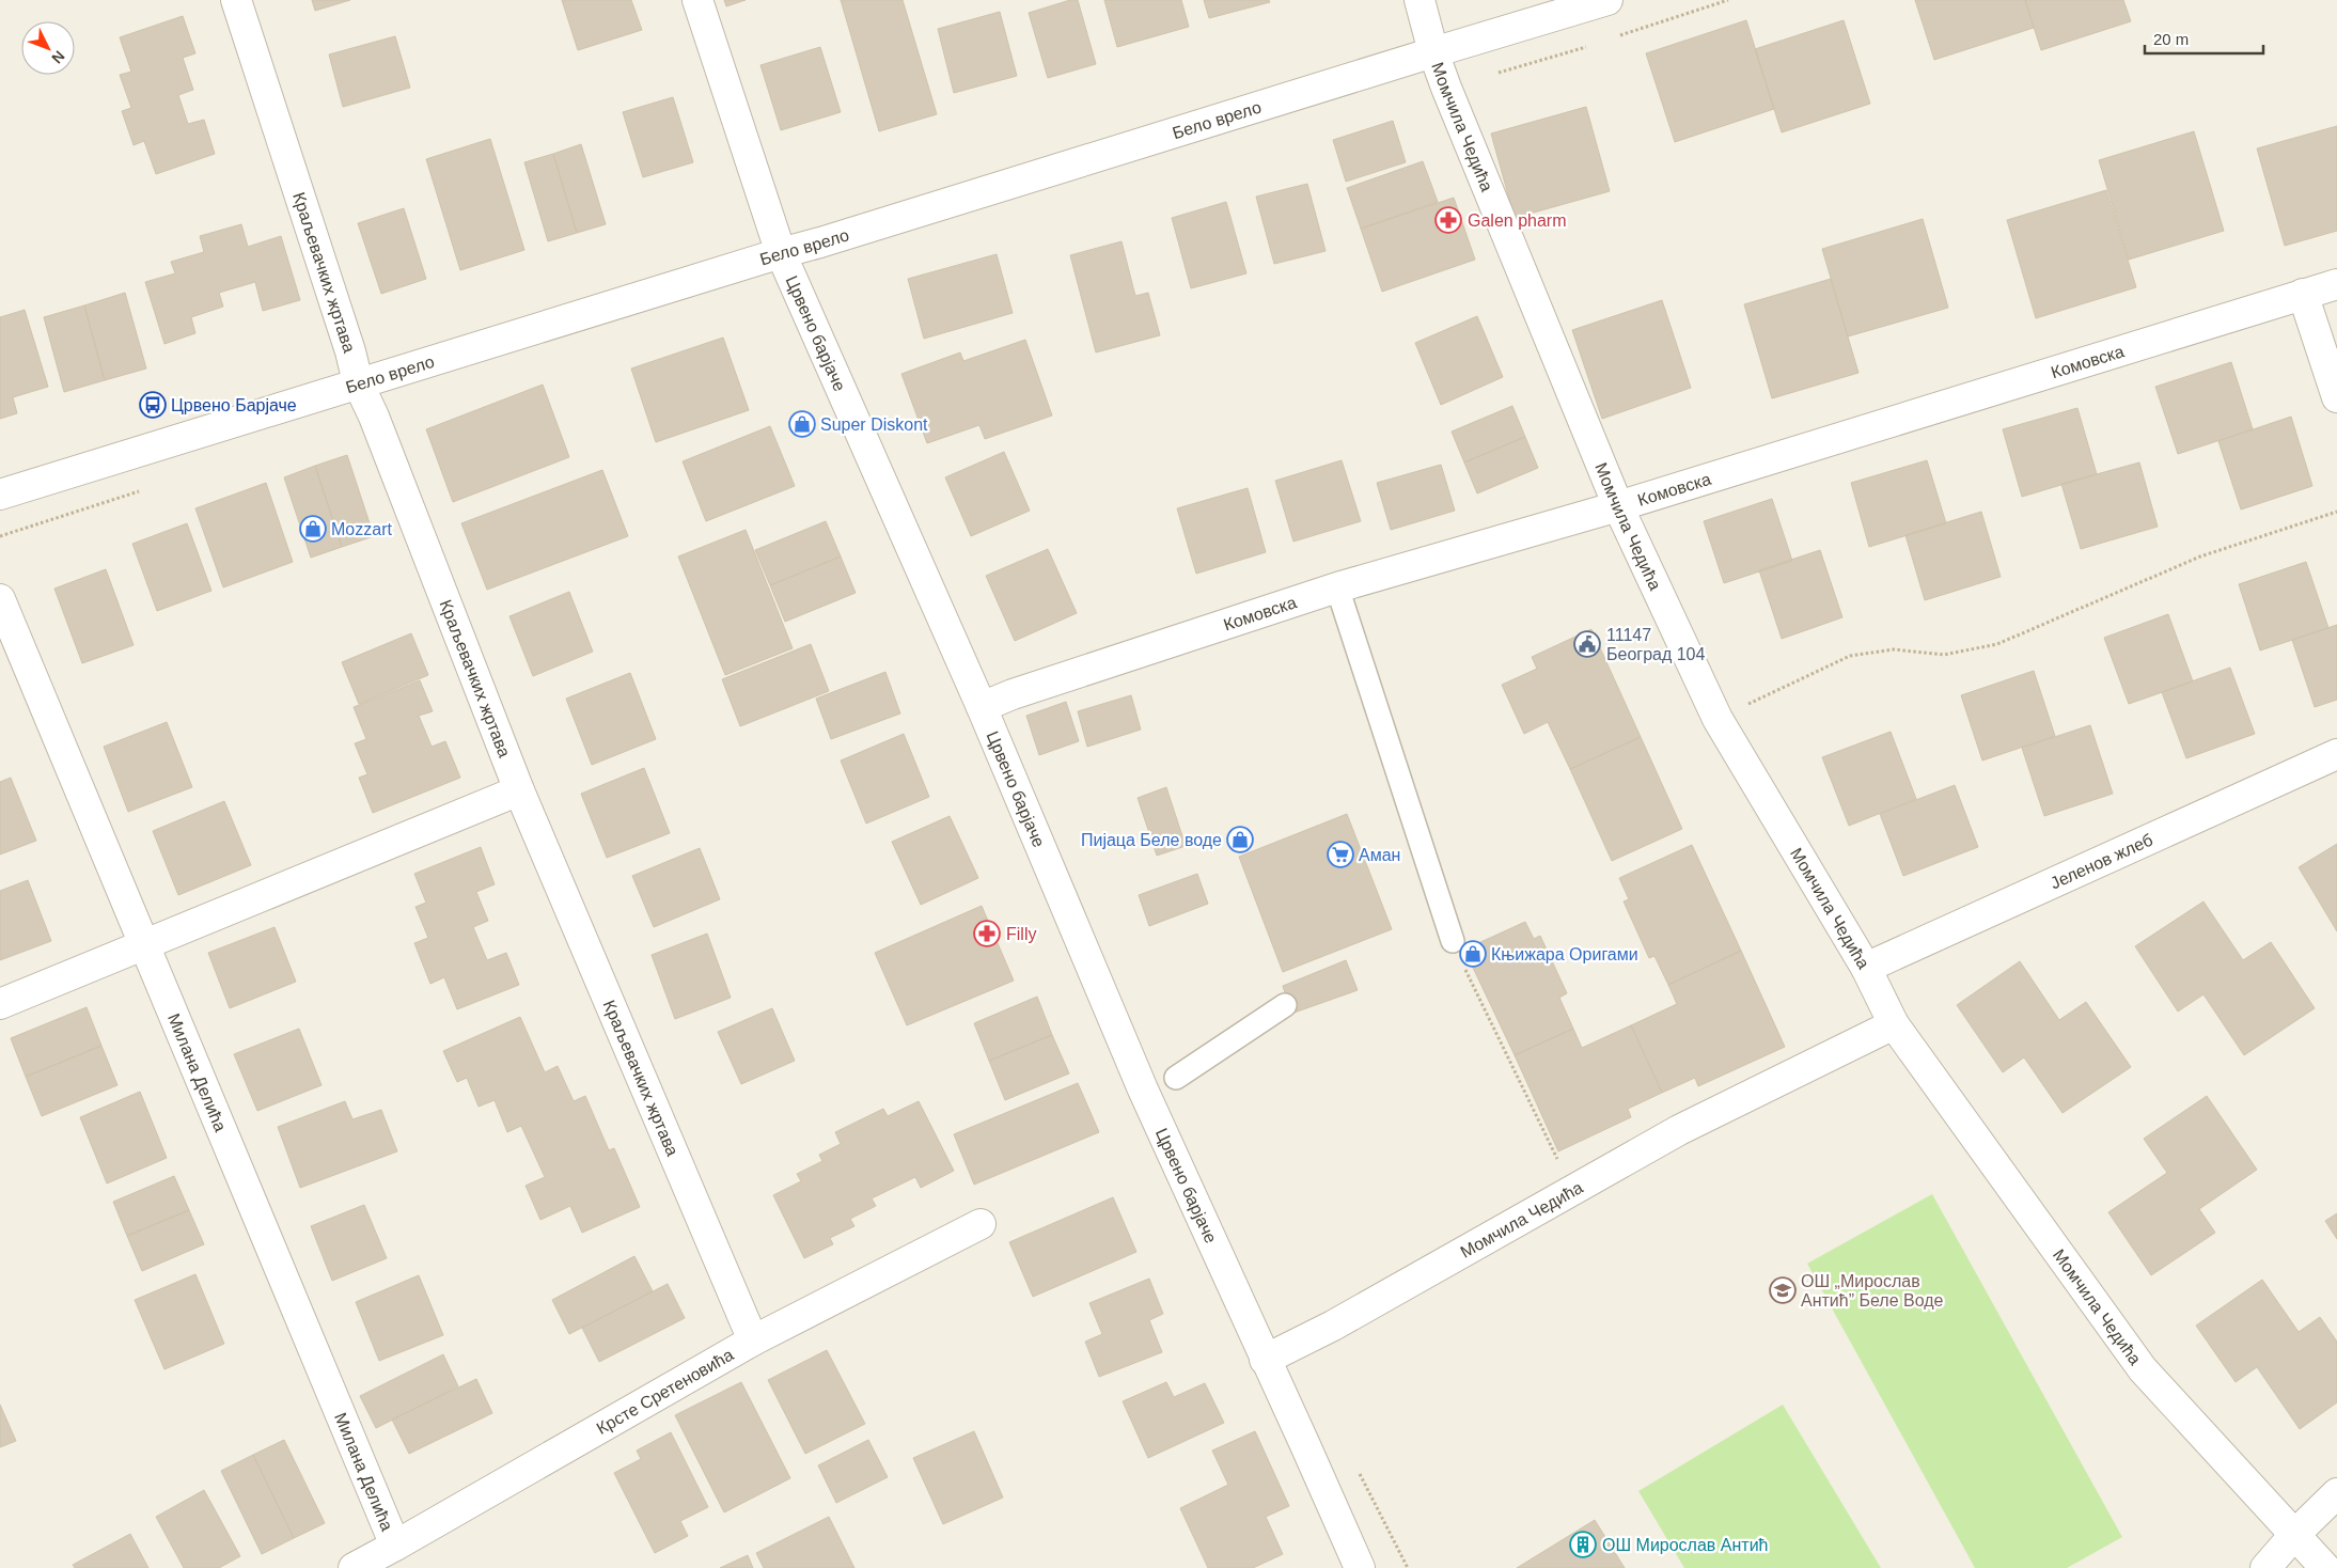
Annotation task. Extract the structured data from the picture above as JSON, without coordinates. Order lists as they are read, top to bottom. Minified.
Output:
{"streets":{"street":["Бело врело","Момчила Чедића","Краљевачких жртава","Црвено барјаче","Комовска","Јеленов жлеб","Милана Делића","Крсте Сретеновића"]},"crossings":[["Бело врело","Момчила Чедића"],["Бело врело","Краљевачких жртава"],["Бело врело","Црвено барјаче"],["Момчила Чедића","Црвено барјаче"],["Момчила Чедића","Комовска"],["Момчила Чедића","Јеленов жлеб"],["Краљевачких жртава","Крсте Сретеновића"],["Црвено барјаче","Комовска"],["Милана Делића","Крсте Сретеновића"]],"places":{"pharmacy":["Galen pharm","Filly"],"bus stop":["Црвено Барјаче"],"shop":["Super Diskont","Mozzart","Пијаца Беле воде","Књижара Оригами"],"public building":["11147 Београд 104"],"supermarket":["Аман"],"school or university":["ОШ „Мирослав Антић” Беле Воде"],"building":["ОШ Мирослав Антић"]},"scale_bar":"20 m","north":"bottom right"}
